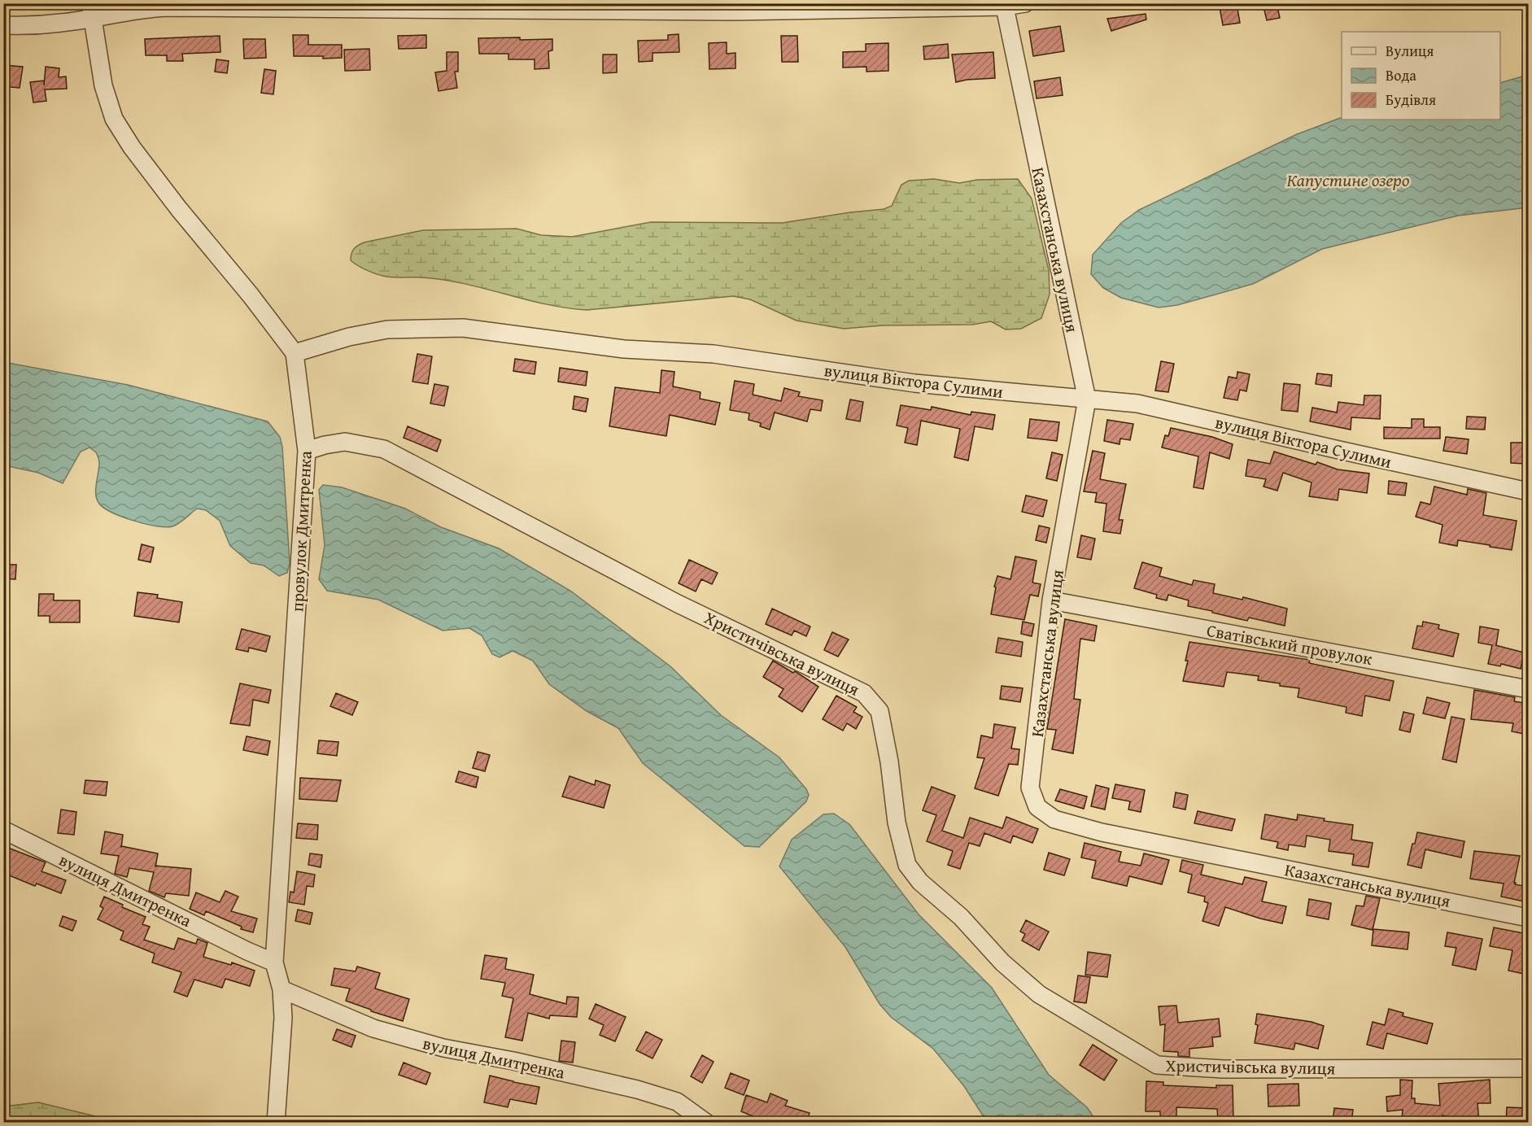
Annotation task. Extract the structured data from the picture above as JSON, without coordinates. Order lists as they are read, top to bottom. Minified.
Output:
{"streets":{"street":["Казахстанська вулиця","вулиця Віктора Сулими","провулок Дмитренка","Сватівський провулок","Христичівська вулиця","вулиця Дмитренка"]},"crossings":[["Казахстанська вулиця","вулиця Віктора Сулими"],["Казахстанська вулиця","Сватівський провулок"],["вулиця Віктора Сулими","провулок Дмитренка"],["провулок Дмитренка","Христичівська вулиця"],["провулок Дмитренка","вулиця Дмитренка"]],"water":["Капустине озеро"],"legend":["Вулиця","Вода","Будівля"]}
